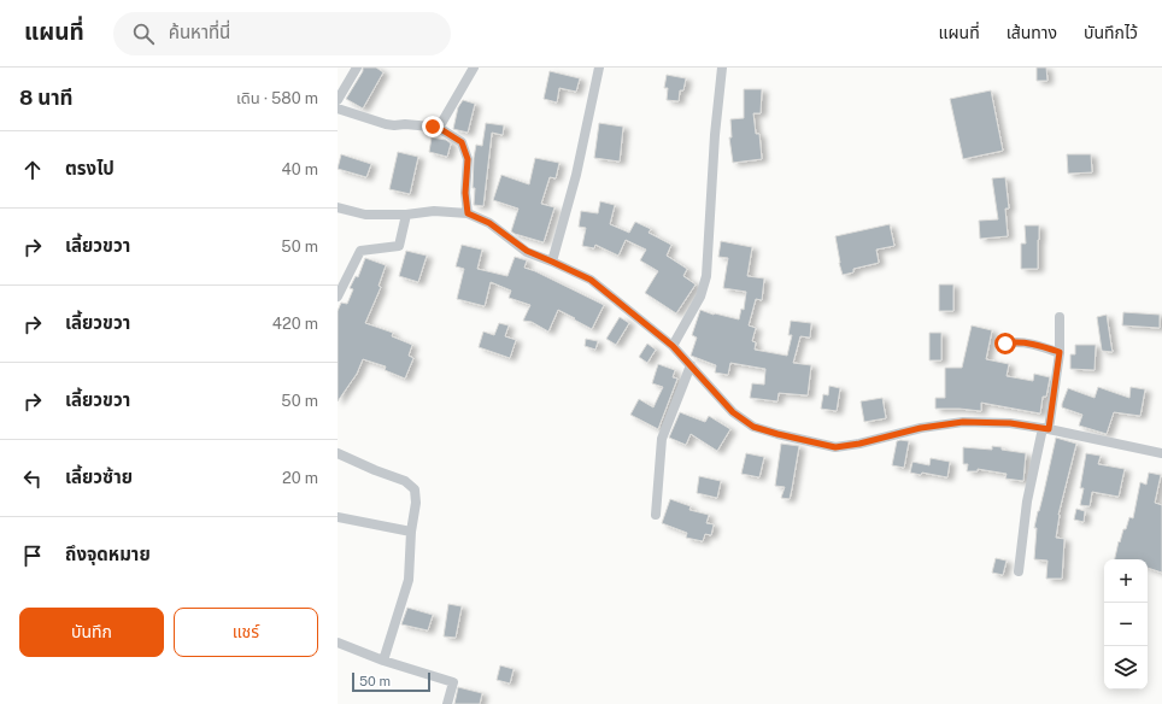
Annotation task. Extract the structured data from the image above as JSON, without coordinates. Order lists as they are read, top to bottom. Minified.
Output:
{"scale_bar":"50 m","page":{"header":"แผนที่","search":"ค้นหาที่นี่","nav":["แผนที่","เส้นทาง","บันทึกไว้"],"heading":["8 นาที","เดิน · 580 m"],"list":[["ตรงไป","40 m"],["เลี้ยวขวา","50 m"],["เลี้ยวขวา","420 m"],["เลี้ยวขวา","50 m"],["เลี้ยวซ้าย","20 m"],"ถึงจุดหมาย"],"map_buttons":["+","−"],"buttons":["บันทึก","แชร์"],"scale":"50 m"}}
